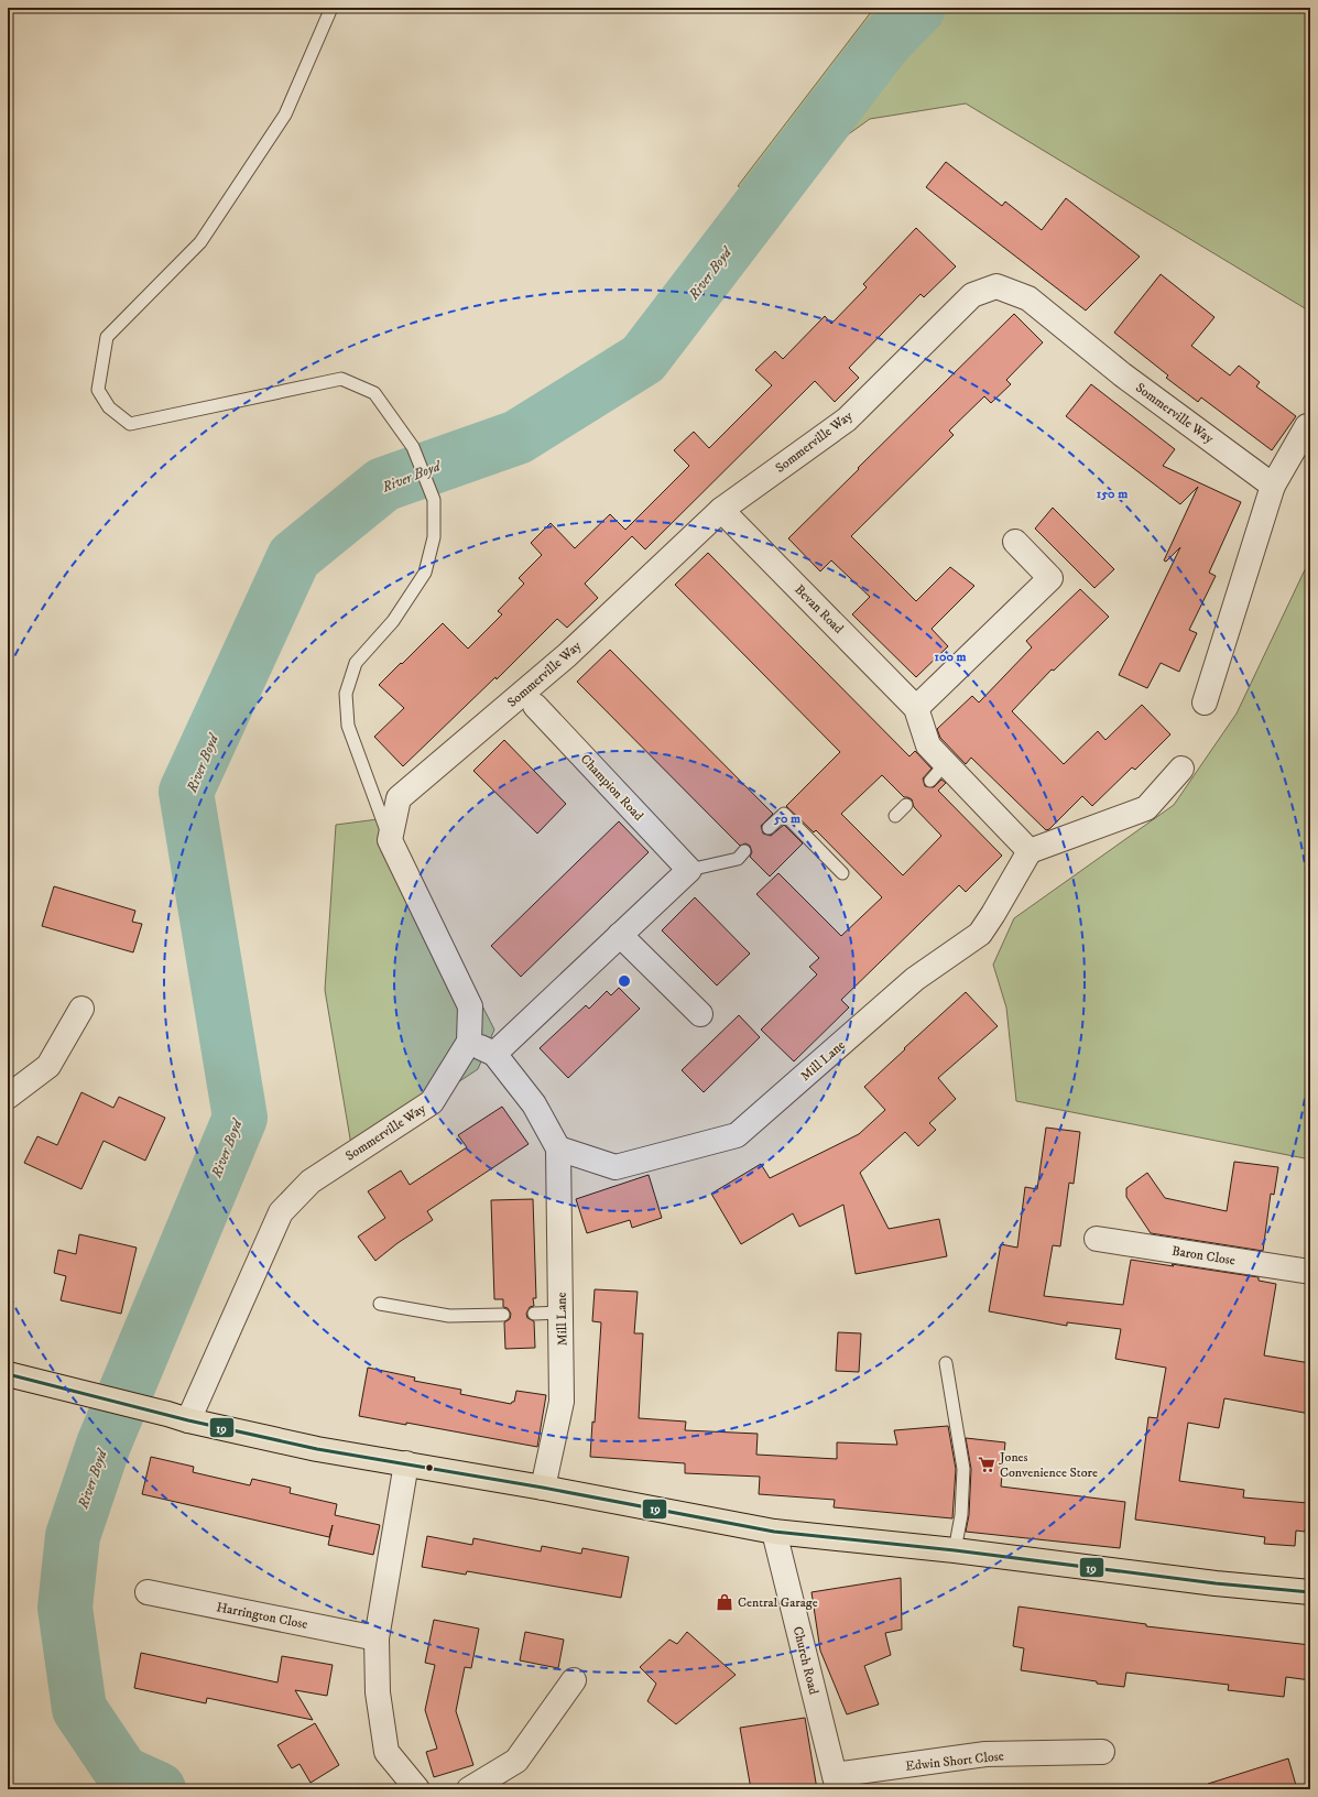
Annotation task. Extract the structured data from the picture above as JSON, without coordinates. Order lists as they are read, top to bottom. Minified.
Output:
{"streets":{"street":["Sommerville Way","Bevan Road","Champion Road","Mill Lane","Baron Close","Harrington Close","Church Road","Edwin Short Close"]},"crossings":[["Sommerville Way","Bevan Road"],["Sommerville Way","Mill Lane"],["Bevan Road","Mill Lane"],["Church Road","Edwin Short Close"]],"water":["River Boyd"],"places":{"supermarket":["Jones Convenience Store"],"shop":["Central Garage"]},"lines":["transit line 19"],"rings":["150 m","100 m","50 m"]}
